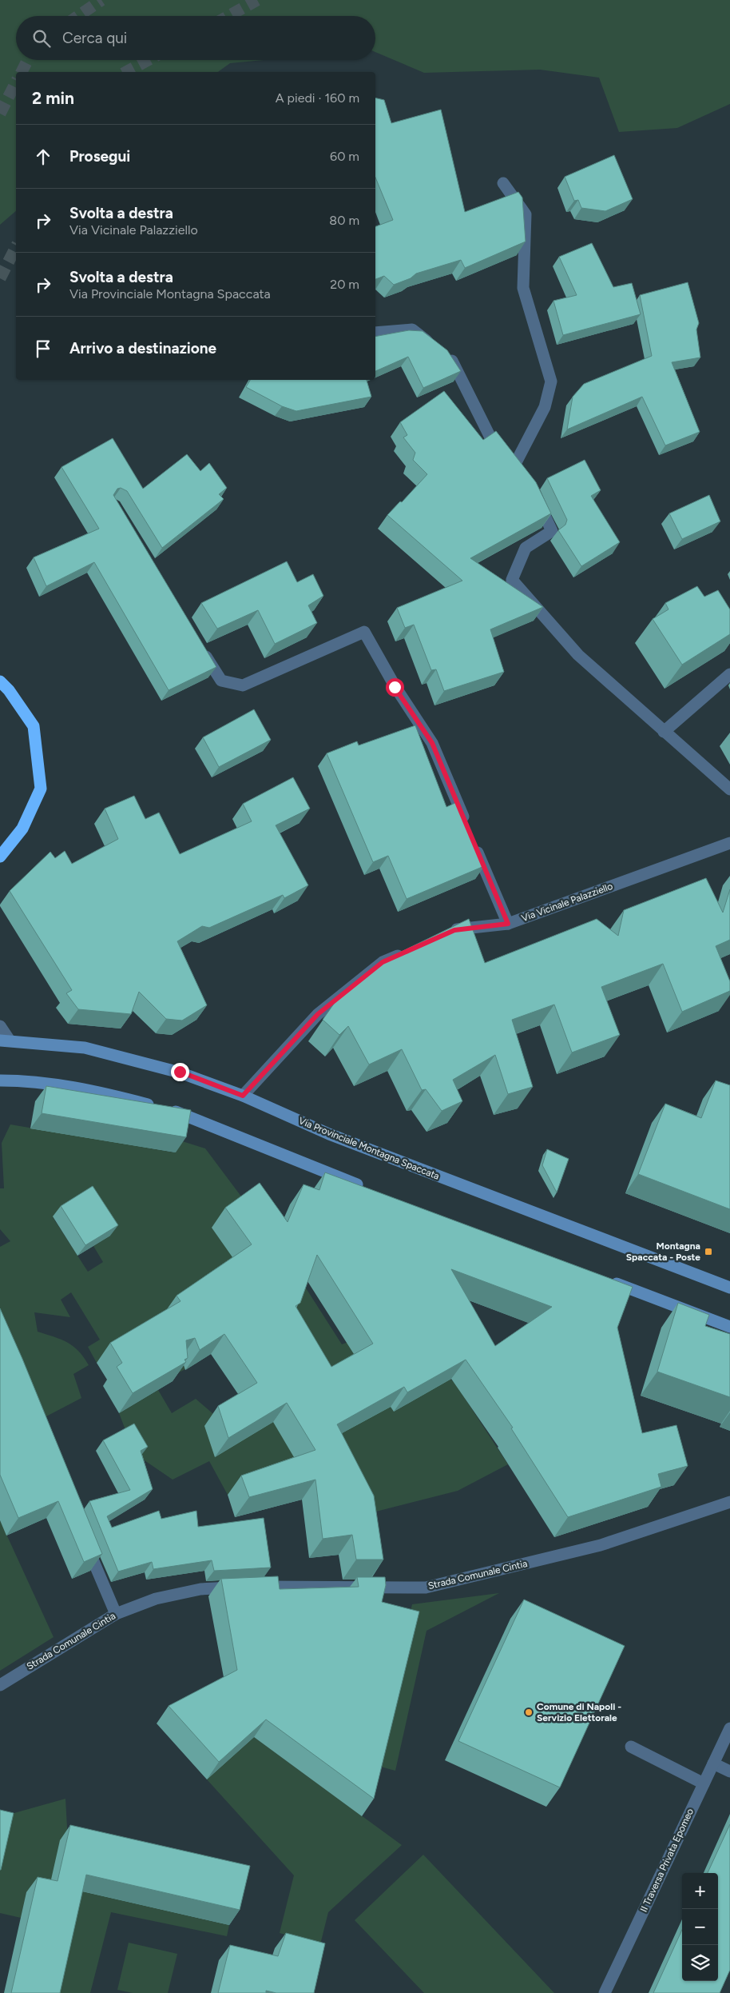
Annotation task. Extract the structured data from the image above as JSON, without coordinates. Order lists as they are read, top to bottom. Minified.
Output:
{"streets":{"street":["Via Vicinale Palazziello","Via Provinciale Montagna Spaccata","Strada Comunale Cintia","II Traversa Privata Epomeo"]},"places":{"transit":["Montagna Spaccata - Poste"],"other":["Comune di Napoli - Servizio Elettorale"]},"page":{"search":"Cerca qui","heading":["2 min","A piedi · 160 m"],"list":[["Prosegui","60 m"],["Svolta a destra","Via Vicinale Palazziello","80 m"],["Svolta a destra","Via Provinciale Montagna Spaccata","20 m"],"Arrivo a destinazione"],"map_buttons":["+","−"]}}
